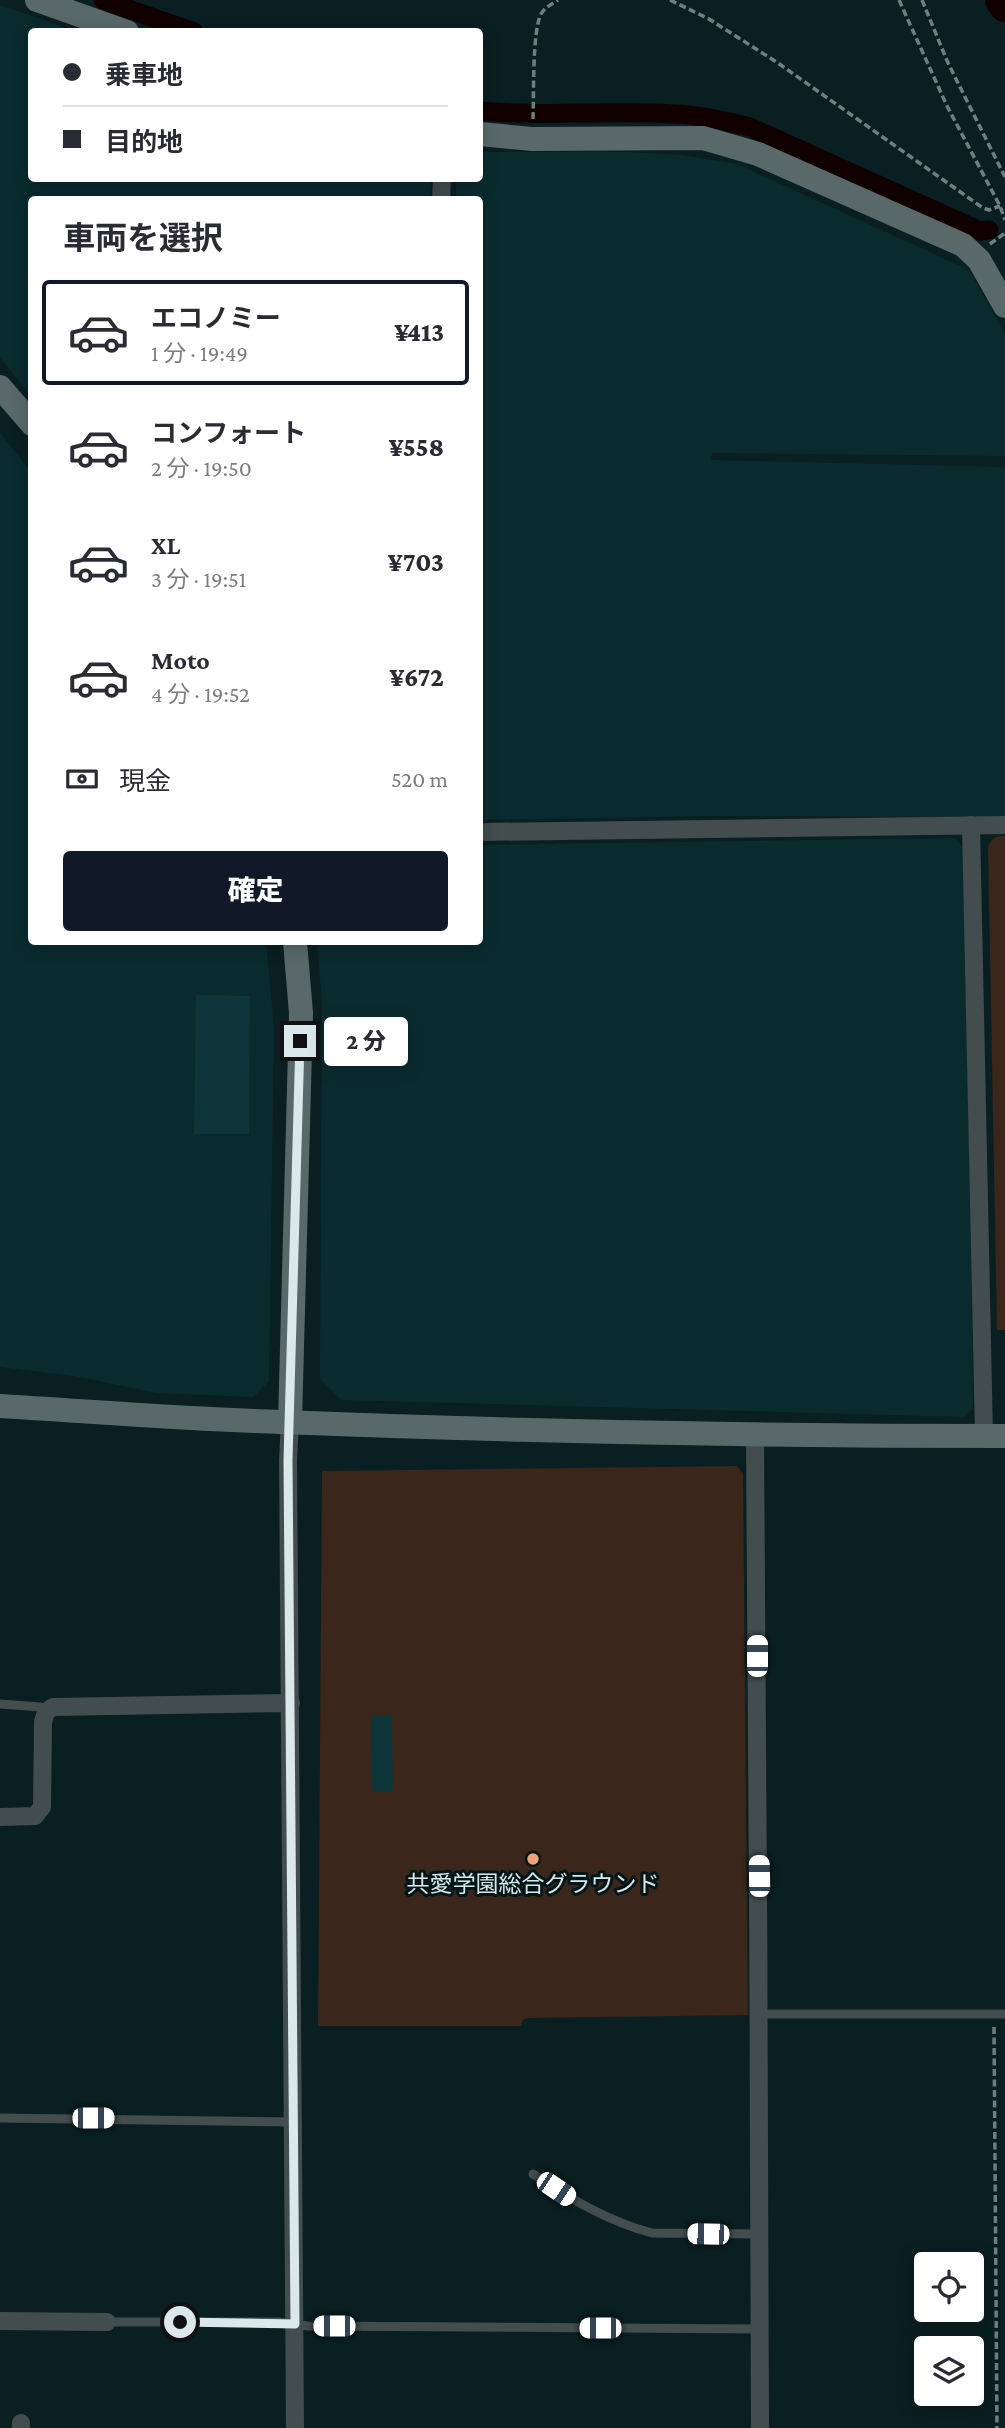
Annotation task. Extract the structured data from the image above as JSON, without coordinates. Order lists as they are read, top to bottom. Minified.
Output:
{"places":["共愛学園総合グラウンド"],"page":{"banner":["乗車地","目的地"],"heading":"車両を選択","list":[{"name":"エコノミー","note":"1 分 · 19:49","value":"¥413"},{"name":"コンフォート","note":"2 分 · 19:50","value":"¥558"},{"name":"XL","note":"3 分 · 19:51","value":"¥703"},{"name":"Moto","note":"4 分 · 19:52","value":"¥672"}],"pay":["現金","520 m"],"buttons":"確定","bubble":"2 分"}}
